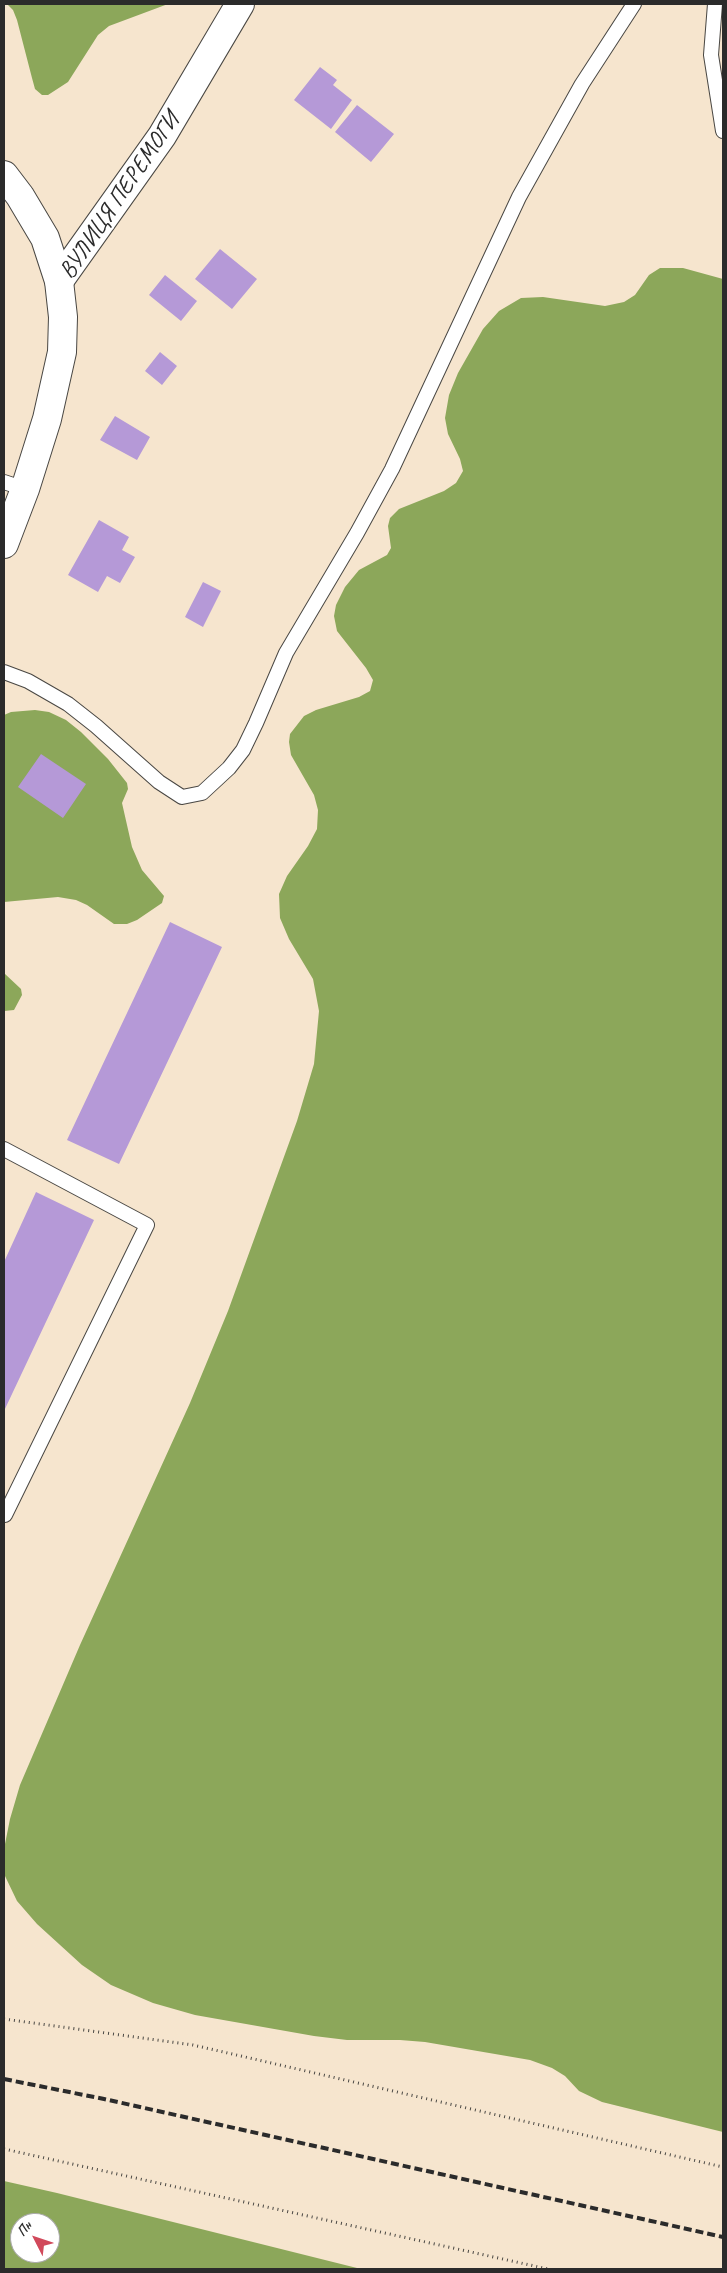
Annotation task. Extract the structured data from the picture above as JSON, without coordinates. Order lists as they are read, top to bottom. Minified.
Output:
{"streets":{"street":["ВУЛИЦЯ ПЕРЕМОГИ"]},"north":"top left"}
